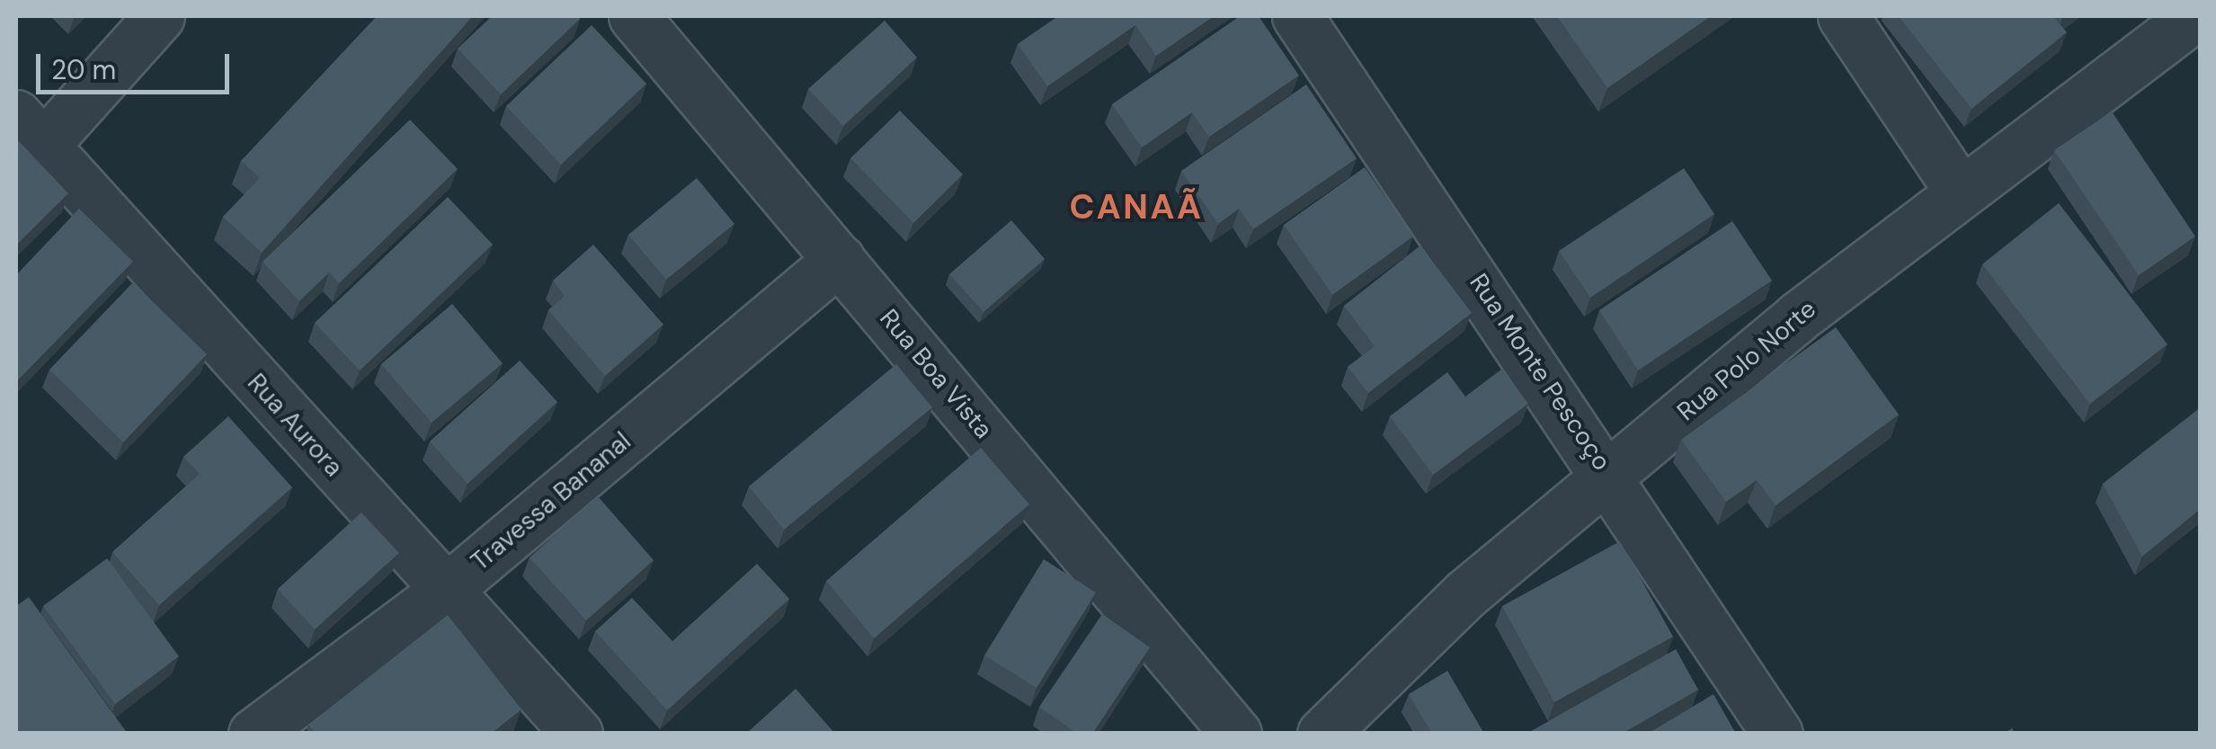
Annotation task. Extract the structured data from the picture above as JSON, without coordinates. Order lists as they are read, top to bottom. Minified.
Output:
{"streets":{"street":["Rua Polo Norte","Rua Monte Pescoço","Rua Boa Vista","Rua Aurora","Travessa Bananal"]},"crossings":[["Rua Polo Norte","Rua Monte Pescoço"],["Rua Boa Vista","Travessa Bananal"],["Rua Aurora","Travessa Bananal"]],"districts":["CANAÃ"],"scale_bar":"20 m"}
